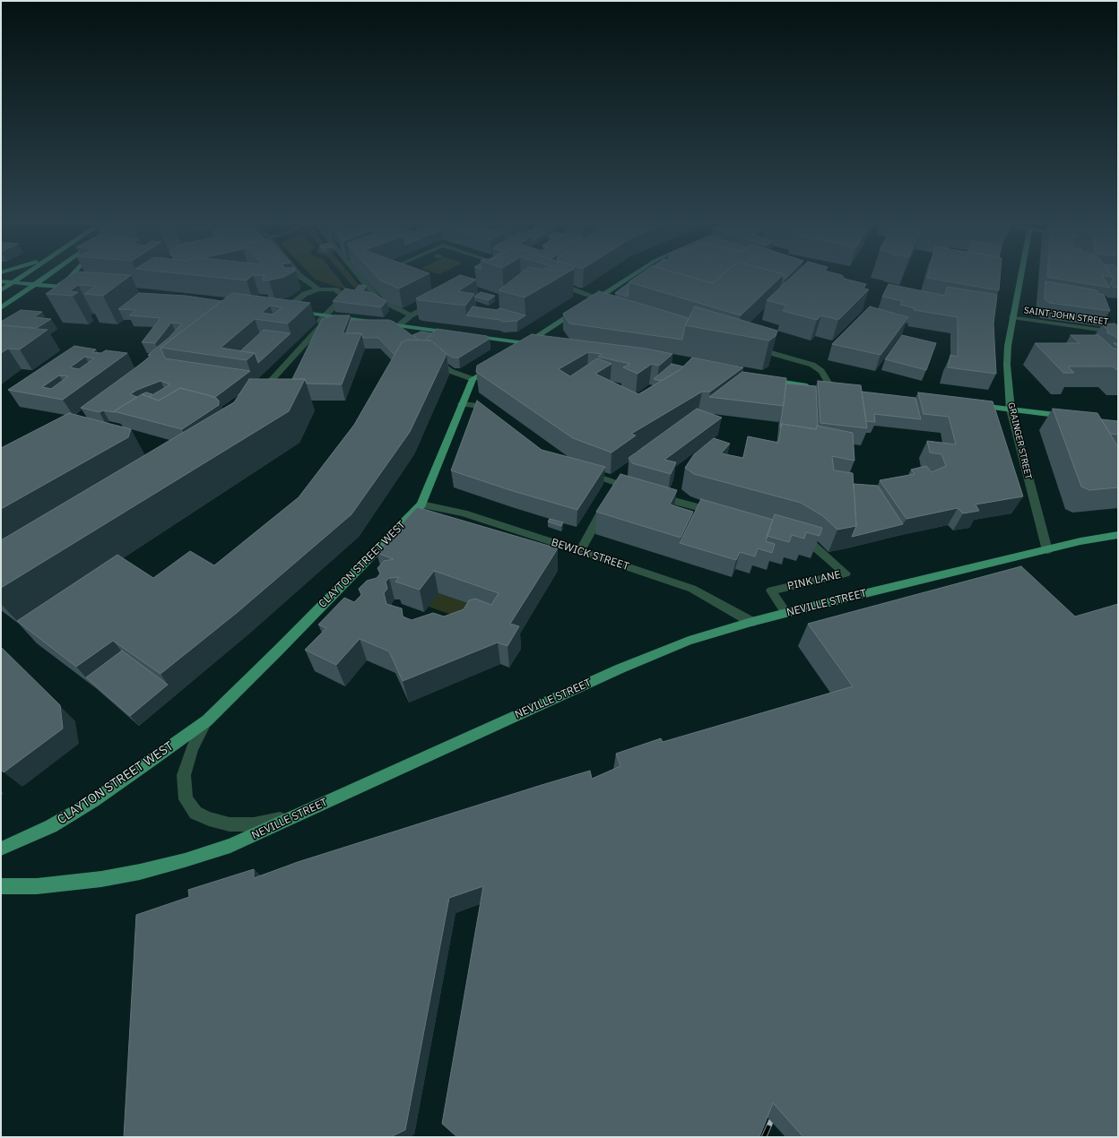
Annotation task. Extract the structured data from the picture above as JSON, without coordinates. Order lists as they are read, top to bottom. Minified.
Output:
{"streets":{"main road":["CLAYTON STREET WEST","NEVILLE STREET"],"street":["SAINT JOHN STREET","GRAINGER STREET","BEWICK STREET","PINK LANE"]},"crossings":[["SAINT JOHN STREET","GRAINGER STREET"],["GRAINGER STREET","NEVILLE STREET"],["BEWICK STREET","CLAYTON STREET WEST"],["BEWICK STREET","NEVILLE STREET"],["CLAYTON STREET WEST","NEVILLE STREET"],["PINK LANE","NEVILLE STREET"]]}
